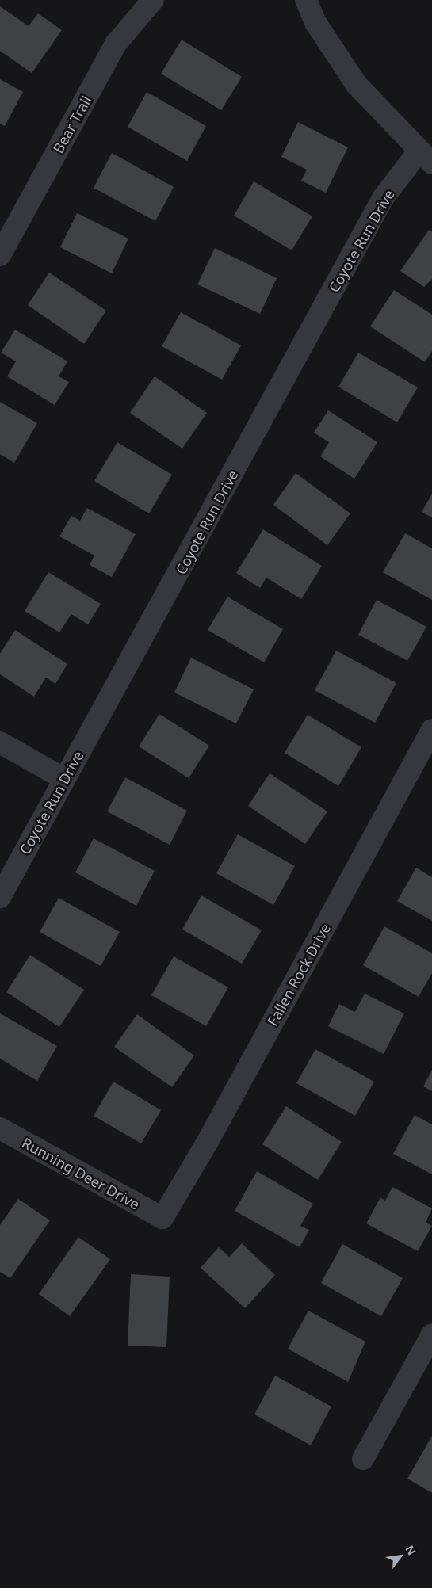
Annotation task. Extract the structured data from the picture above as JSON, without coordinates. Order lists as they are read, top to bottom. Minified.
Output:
{"streets":{"street":["Bear Trail","Coyote Run Drive","Fallen Rock Drive","Running Deer Drive"]},"crossings":[["Fallen Rock Drive","Running Deer Drive"]],"north":"top right"}
